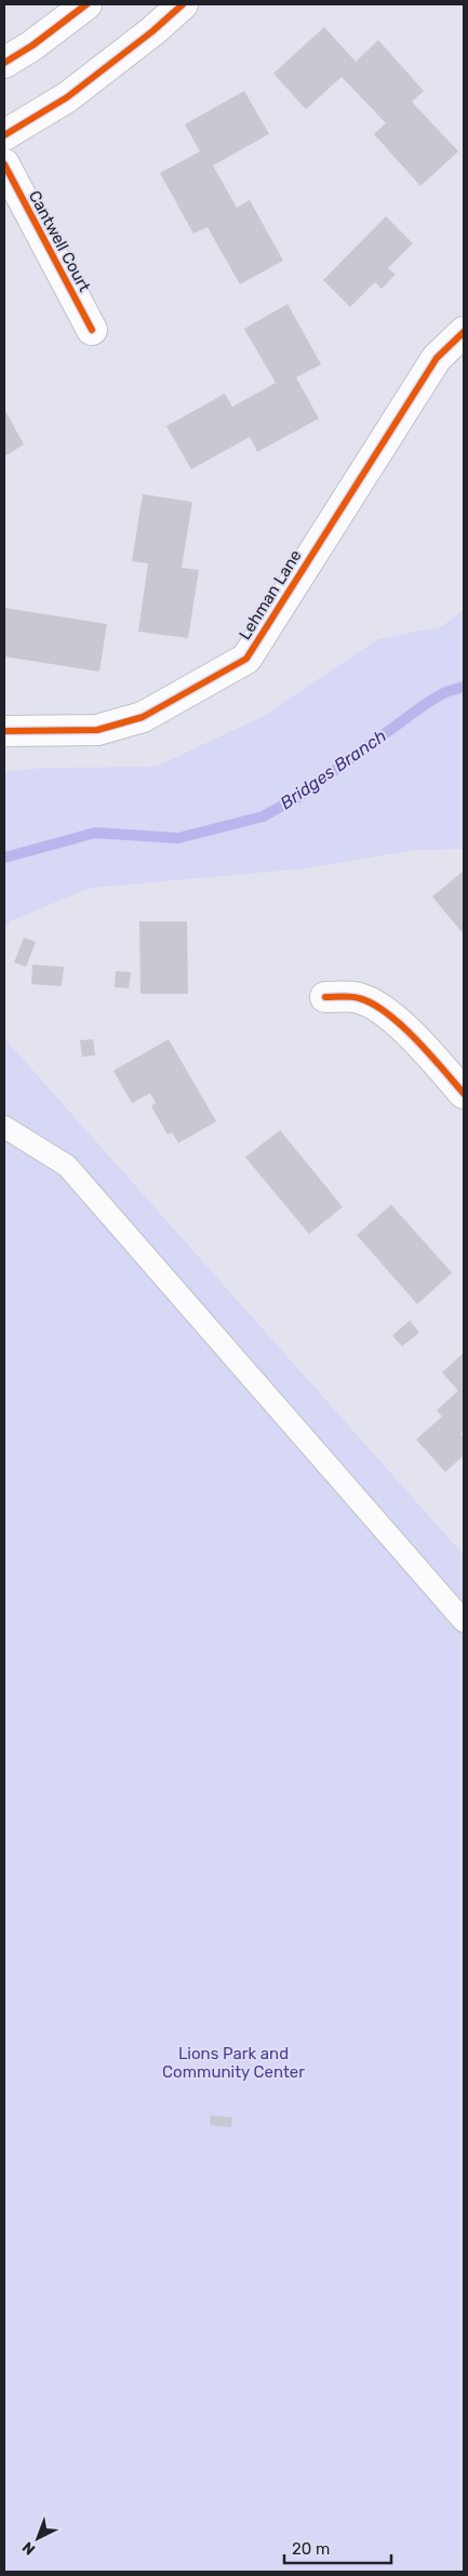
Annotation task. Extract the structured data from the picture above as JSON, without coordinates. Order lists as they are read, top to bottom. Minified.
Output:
{"streets":{"street":["Cantwell Court","Lehman Lane"]},"water":["Bridges Branch"],"parks":["Lions Park and Community Center"],"scale_bar":"20 m","north":"bottom left"}
